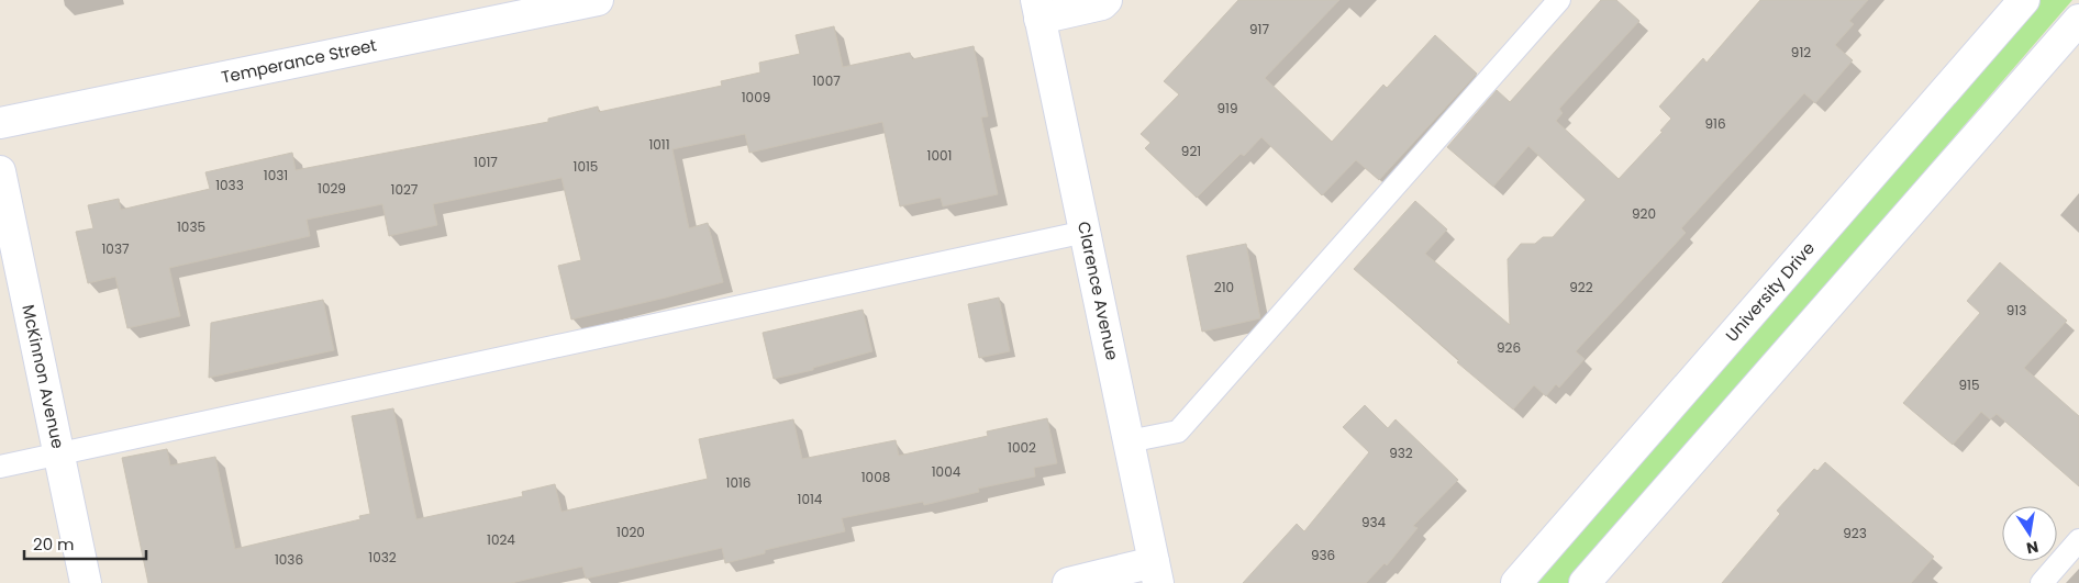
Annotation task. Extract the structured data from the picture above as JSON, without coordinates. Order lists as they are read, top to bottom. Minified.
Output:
{"streets":{"street":["Temperance Street","Clarence Avenue","University Drive","McKinnon Avenue"]},"house_numbers":["917","912","1007","1009","919","916","1011","921","1001","1017","1015","1031","1033","1029","1027","920","1035","1037","210","922","913","926","915","1002","932","1004","1008","1016","1014","934","1020","923","1024","936","1032","1036"],"scale_bar":"20 m","north":"bottom"}
